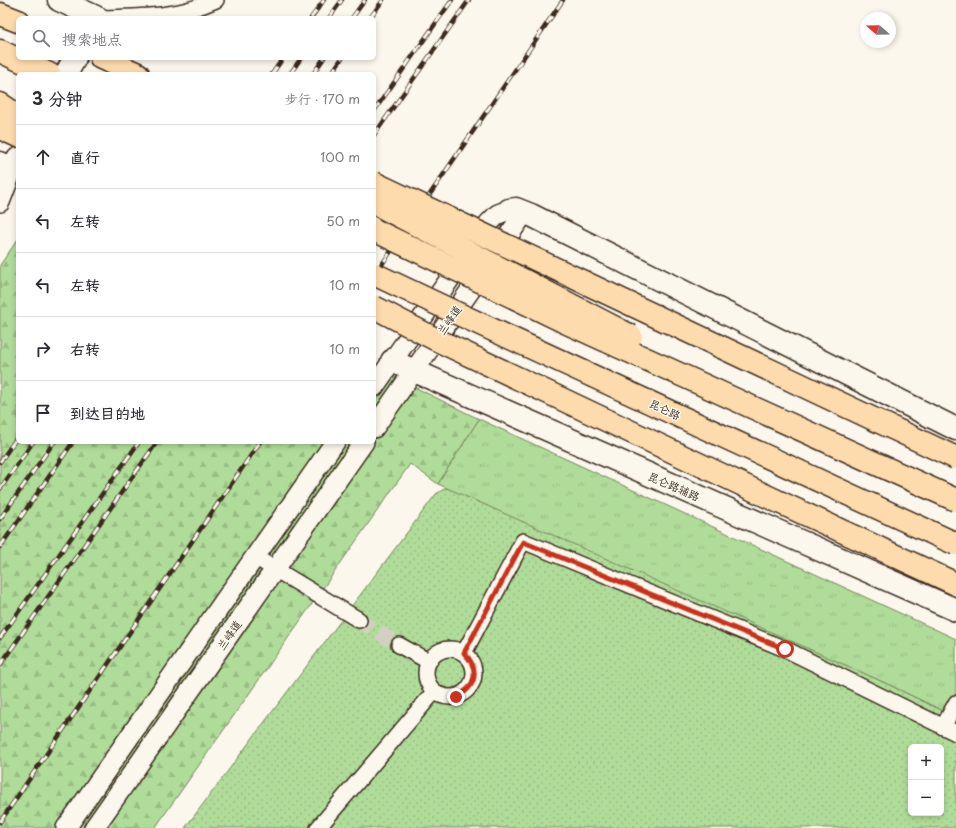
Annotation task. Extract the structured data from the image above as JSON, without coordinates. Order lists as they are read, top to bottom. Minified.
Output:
{"streets":{"highway":["昆仑路"],"main road":["昆仑路辅路"],"street":["兰峰道"]},"crossings":[["兰峰道","昆仑路辅路"]],"north":"left","page":{"search":"搜索地点","heading":["3 分钟","步行 · 170 m"],"list":[["直行","100 m"],["左转","50 m"],["左转","10 m"],["右转","10 m"],"到达目的地"],"map_buttons":["+","−"]}}
